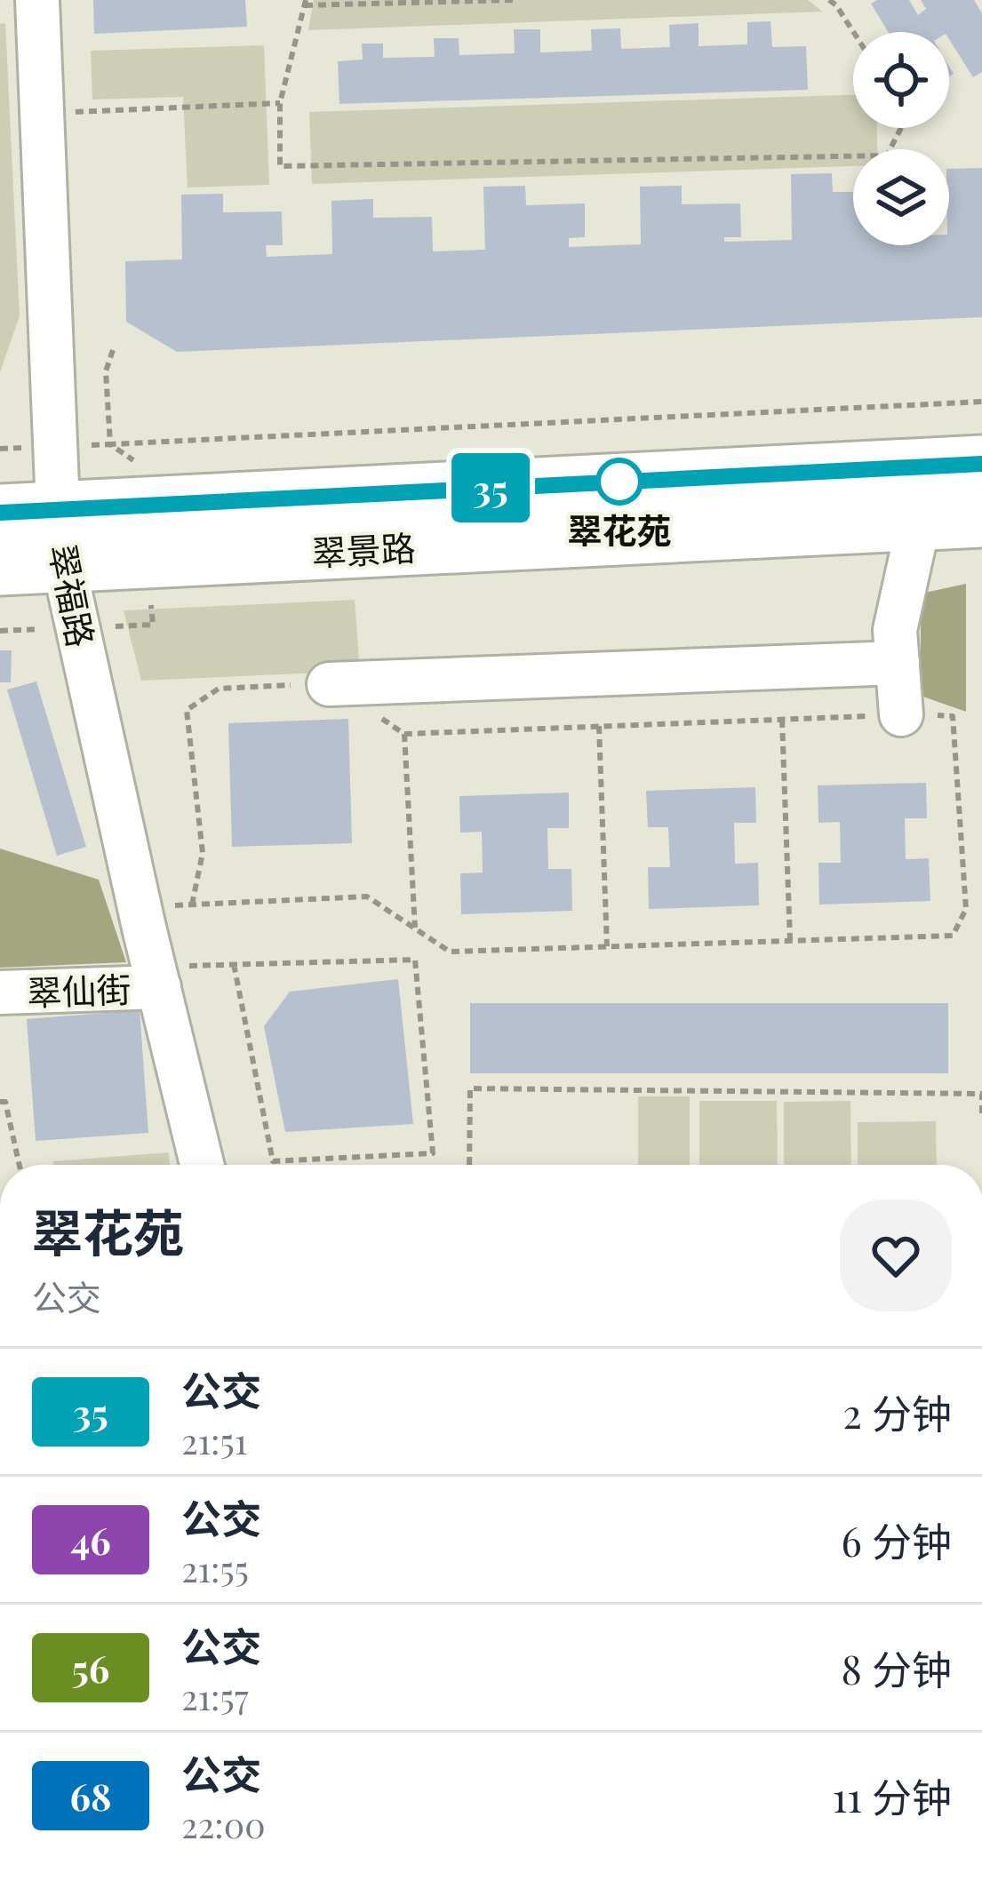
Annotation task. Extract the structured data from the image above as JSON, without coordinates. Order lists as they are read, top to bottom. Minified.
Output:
{"streets":{"main road":["翠景路"],"street":["翠福路","翠仙街"]},"crossings":[["翠景路","翠福路"],["翠福路","翠仙街"]],"places":["翠花苑"],"lines":["bus line 35"],"page":{"on_map":"35","heading":["翠花苑","公交"],"list":[{"mark":"35","name":"公交","note":"21:51","value":"2 分钟"},{"mark":"46","name":"公交","note":"21:55","value":"6 分钟"},{"mark":"56","name":"公交","note":"21:57","value":"8 分钟"},{"mark":"68","name":"公交","note":"22:00","value":"11 分钟"}]}}
